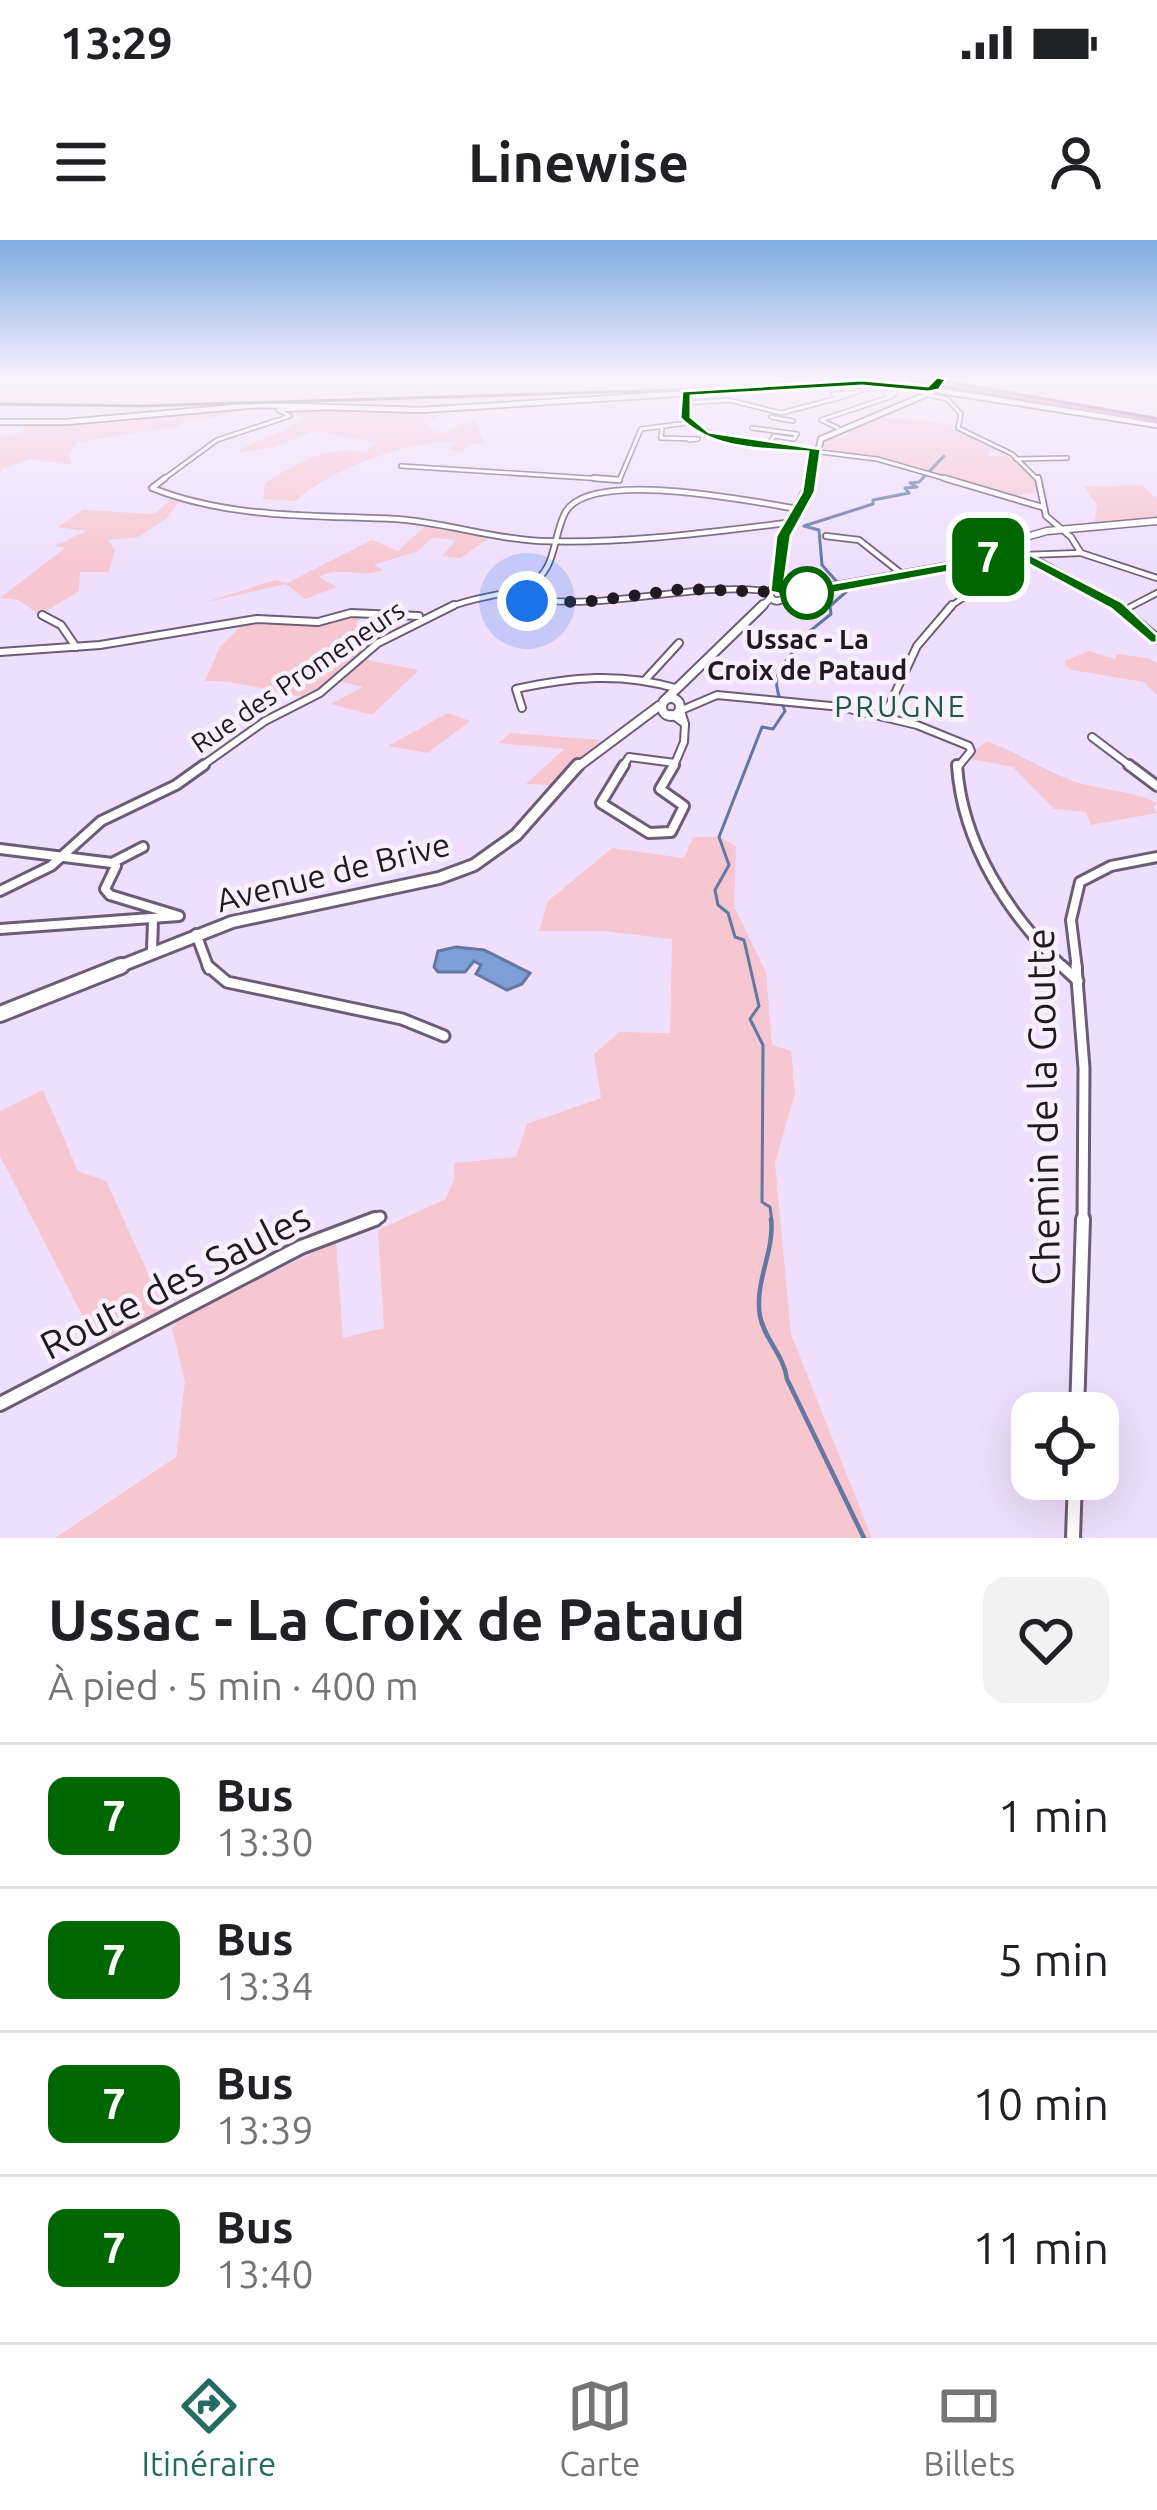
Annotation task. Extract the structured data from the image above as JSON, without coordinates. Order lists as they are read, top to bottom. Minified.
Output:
{"streets":{"street":["Rue des Promeneurs","Avenue de Brive","Chemin de la Goutte","Route des Saules"]},"districts":["PRUGNE"],"places":["Ussac - La Croix de Pataud"],"lines":["bus line 7"],"page":{"status":"13:29","header":"Linewise","on_map":"7","heading":["Ussac - La Croix de Pataud","À pied · 5 min · 400 m"],"list":[{"mark":"7","name":"Bus","note":"13:30","value":"1 min"},{"mark":"7","name":"Bus","note":"13:34","value":"5 min"},{"mark":"7","name":"Bus","note":"13:39","value":"10 min"},{"mark":"7","name":"Bus","note":"13:40","value":"11 min"}],"tabs":["Itinéraire","Carte","Billets"]}}
